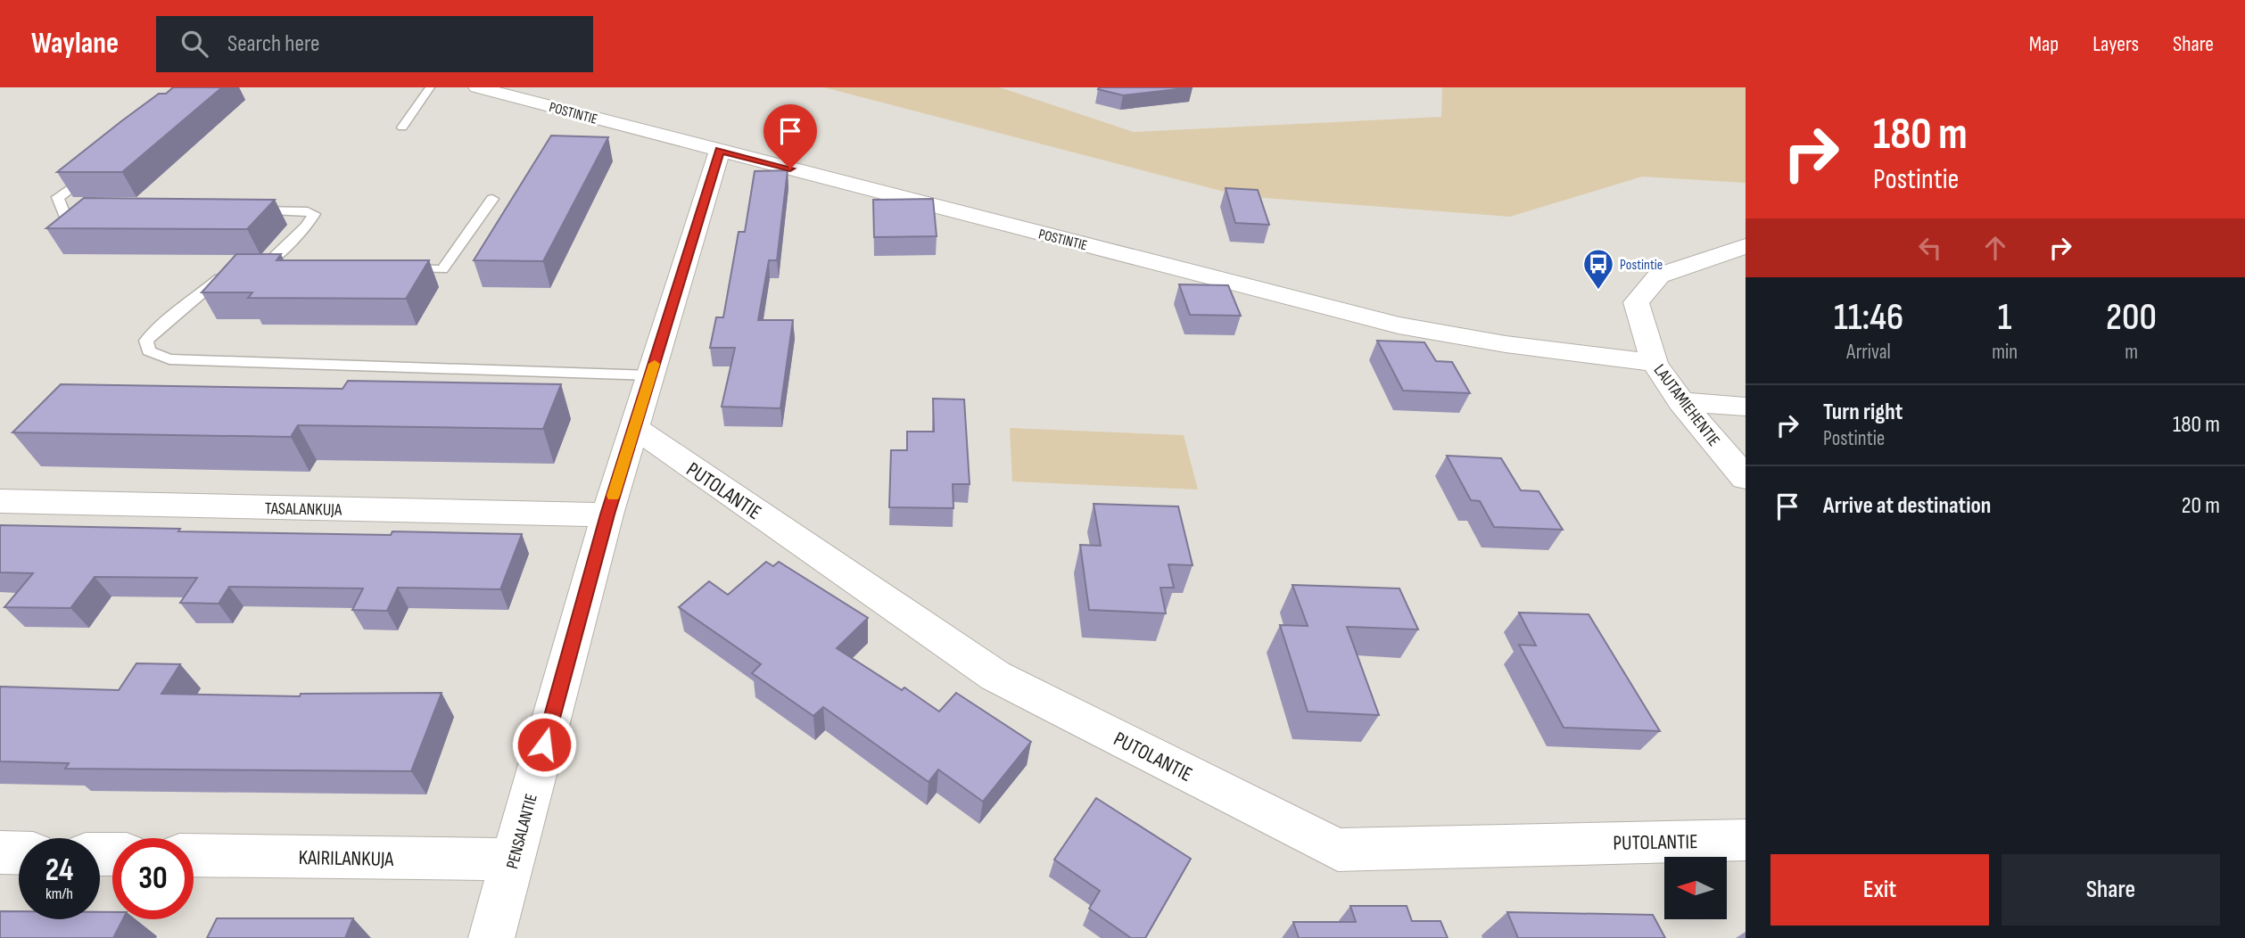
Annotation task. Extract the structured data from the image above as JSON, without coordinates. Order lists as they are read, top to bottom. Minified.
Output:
{"streets":{"street":["POSTINTIE","LAUTAMIEHENTIE","PUTOLANTIE","TASALANKUJA","PENSALANTIE","KAIRILANKUJA"]},"crossings":[["POSTINTIE","LAUTAMIEHENTIE"],["POSTINTIE","PENSALANTIE"],["PUTOLANTIE","PENSALANTIE"],["TASALANKUJA","PENSALANTIE"],["PENSALANTIE","KAIRILANKUJA"]],"places":{"bus stop":["Postintie"]},"north":"left","page":{"header":"Waylane","search":"Search here","nav":["Map","Layers","Share"],"turn":["180 m","Postintie"],"eta":["11:46","Arrival","1","min","200","m"],"list":[{"name":"Turn right","note":"Postintie","value":"180 m"},{"name":"Arrive at destination","value":"20 m"}],"speed":"24 km/h","limit":"30","buttons":["Exit","Share"]}}
